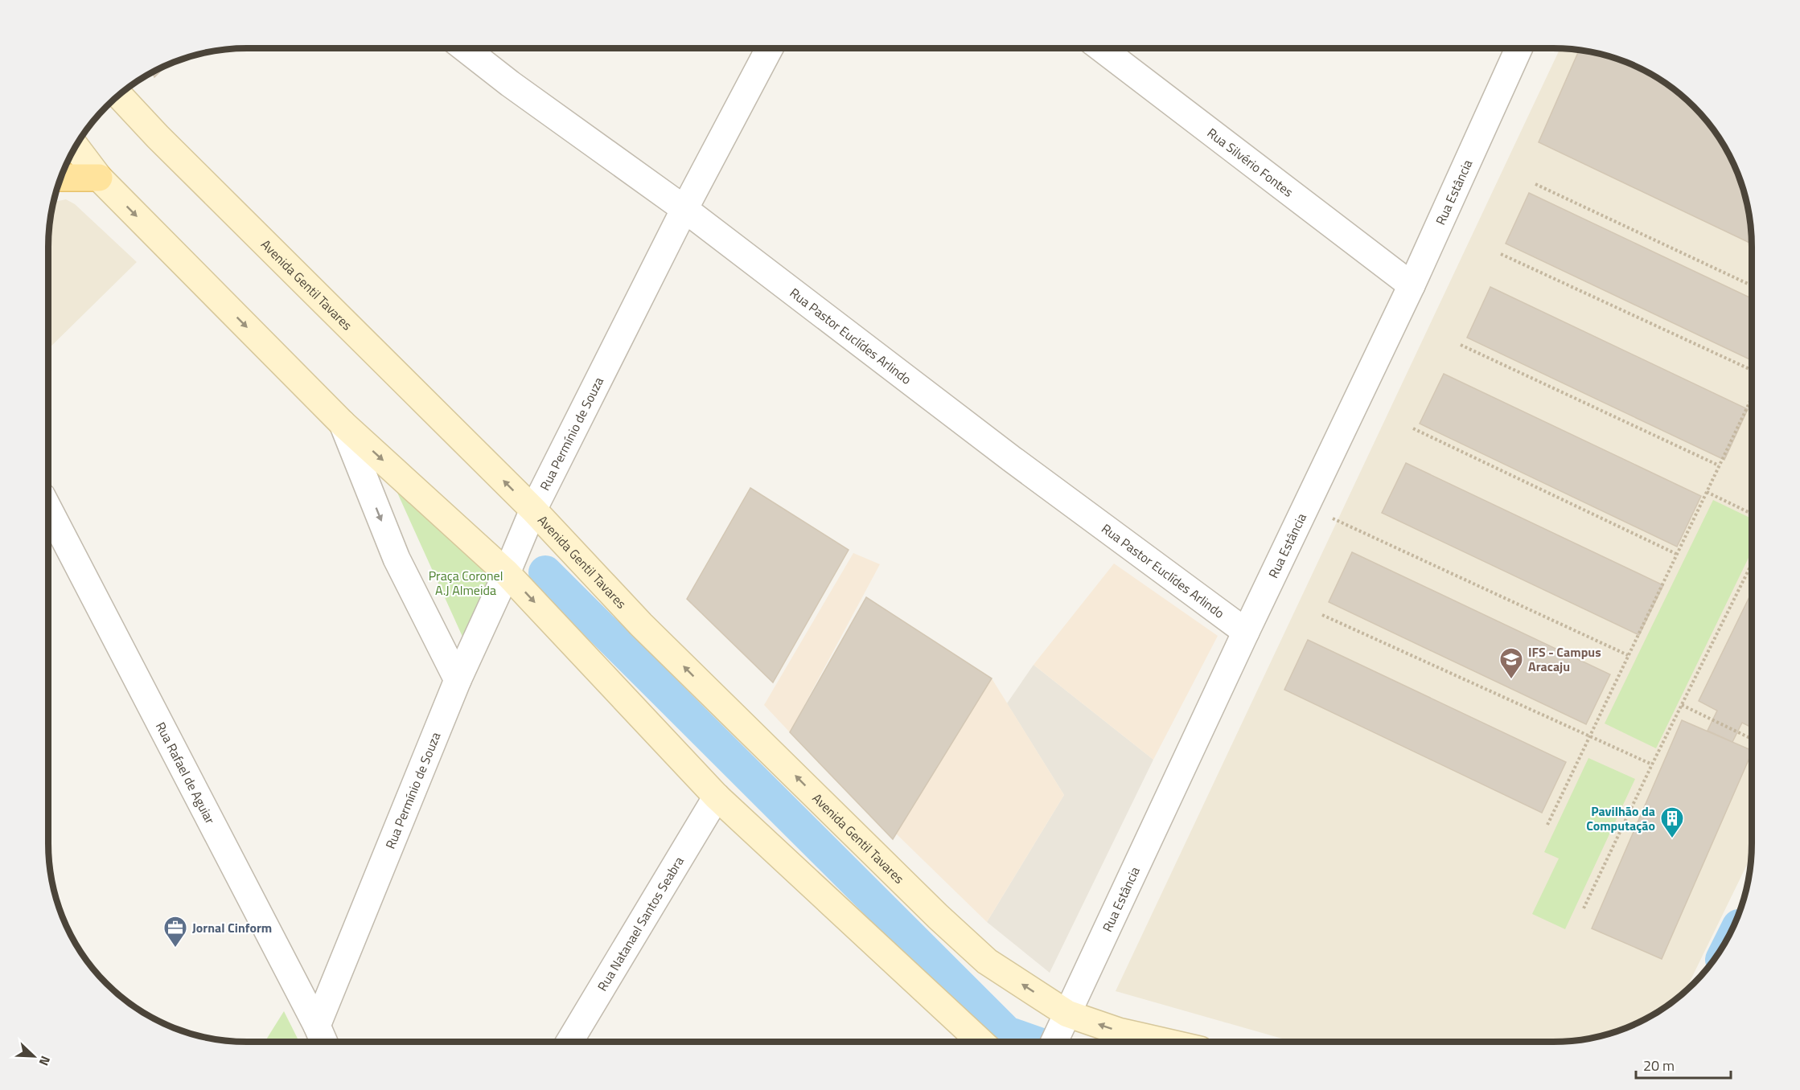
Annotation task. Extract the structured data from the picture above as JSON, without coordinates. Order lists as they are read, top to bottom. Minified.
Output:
{"streets":{"main road":["Avenida Gentil Tavares"],"street":["Rua Silvério Fontes","Rua Estância","Rua Pastor Euclídes Arlindo","Rua Permínio de Souza","Rua Rafael de Aguiar","Rua Natanael Santos Seabra"]},"crossings":[["Rua Silvério Fontes","Rua Estância"],["Rua Estância","Avenida Gentil Tavares"],["Rua Estância","Rua Pastor Euclídes Arlindo"],["Avenida Gentil Tavares","Rua Permínio de Souza"],["Rua Pastor Euclídes Arlindo","Rua Permínio de Souza"],["Rua Permínio de Souza","Rua Rafael de Aguiar"]],"parks":["Praça Coronel A.J Almeida"],"places":{"school or university":["IFS - Campus Aracaju"],"building":["Pavilhão da Computação"],"office":["Jornal Cinform"]},"scale_bar":"20 m","north":"bottom right"}
